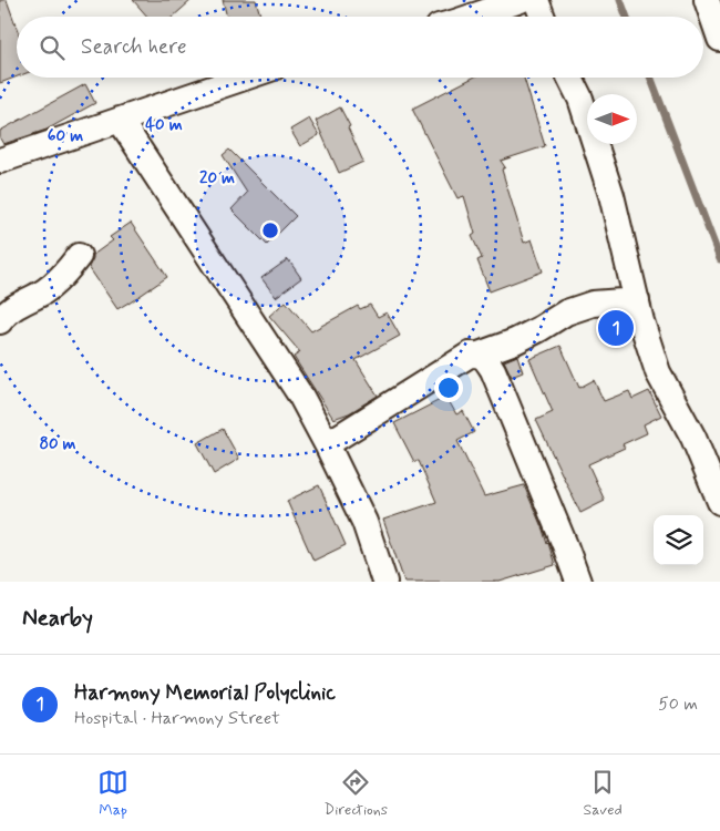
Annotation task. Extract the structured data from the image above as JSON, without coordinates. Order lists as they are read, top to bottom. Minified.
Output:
{"north":"right","page":{"search":"Search here","pins":"1","heading":"Nearby","list":[{"mark":"1","name":"Harmony Memorial Polyclinic","note":"Hospital · Harmony Street","value":"50 m"}],"nav":["Map","Directions","Saved"]},"rings":["40 m","60 m","20 m","80 m"]}
